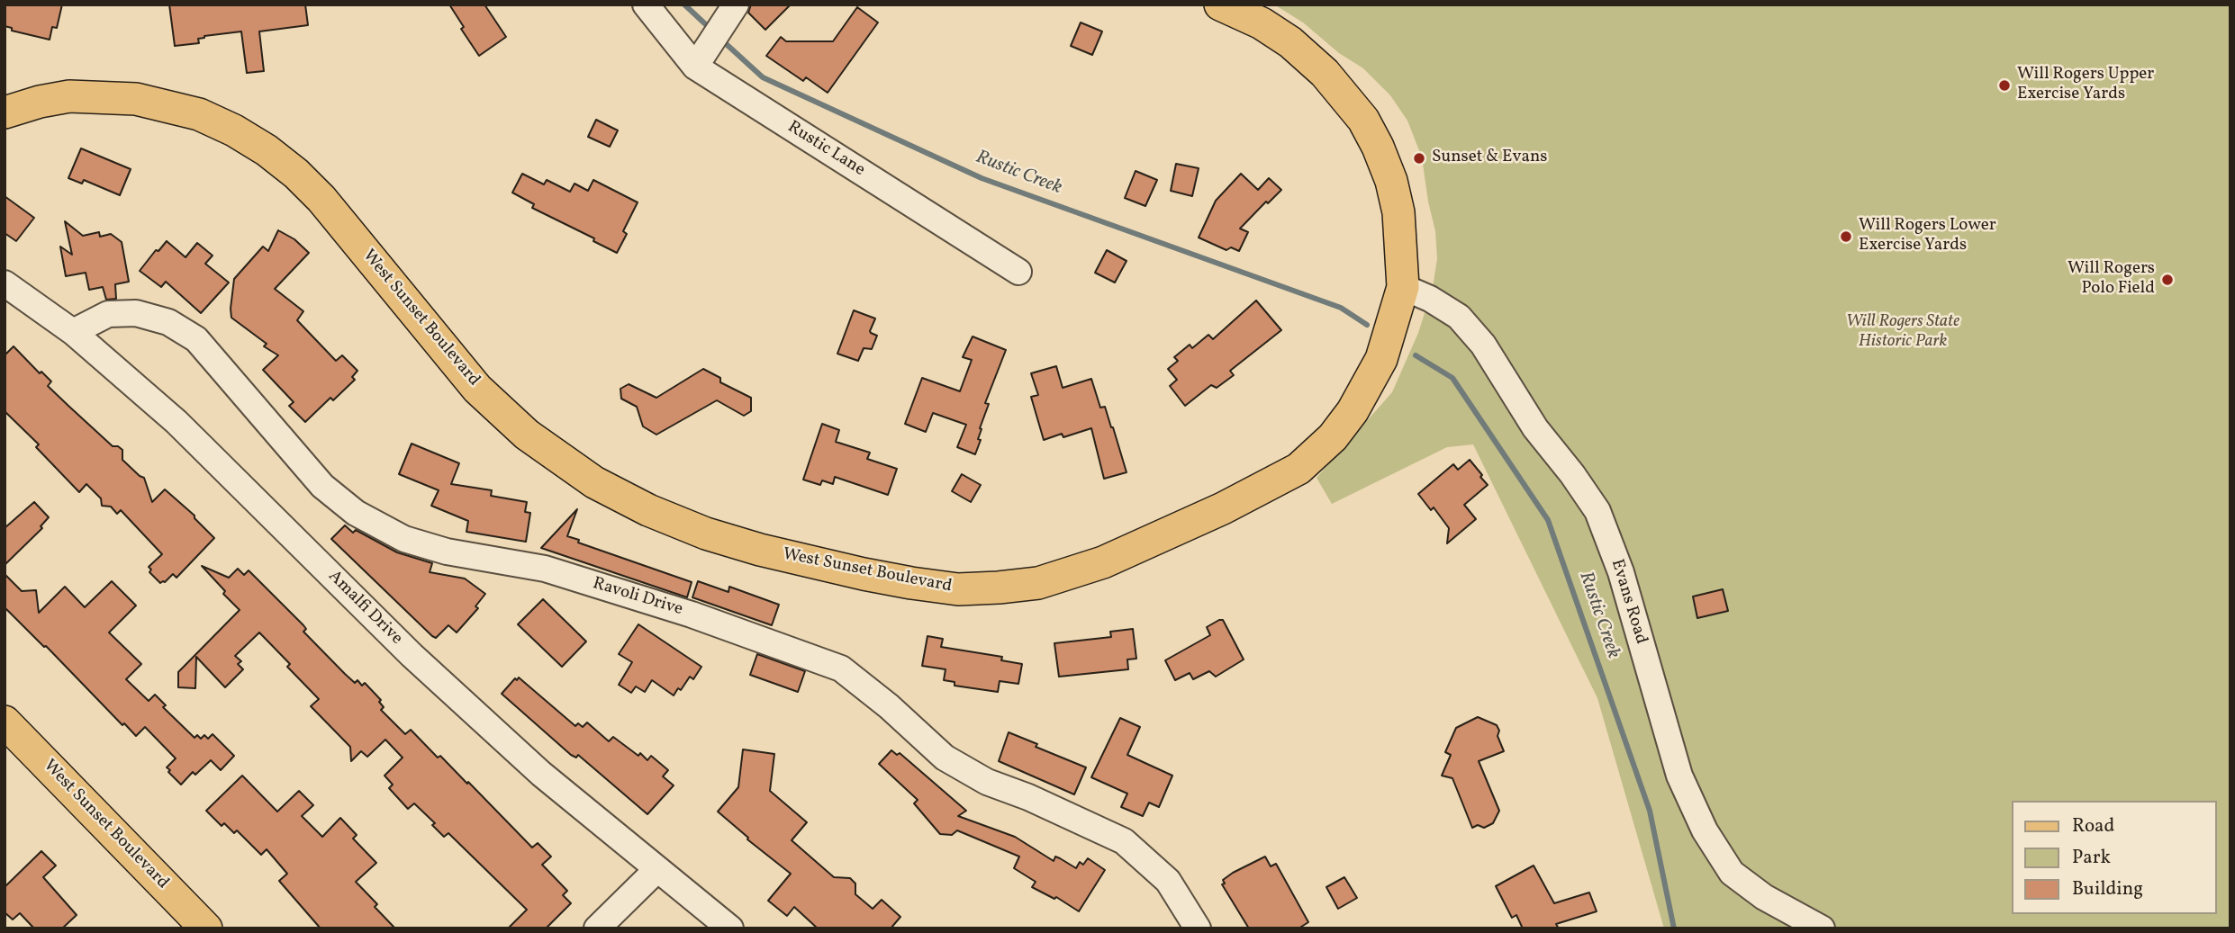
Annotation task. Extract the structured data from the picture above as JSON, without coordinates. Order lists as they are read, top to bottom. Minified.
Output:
{"streets":{"main road":["West Sunset Boulevard"],"street":["Rustic Lane","Ravoli Drive","Evans Road","Amalfi Drive"]},"crossings":[["West Sunset Boulevard","Evans Road"],["Ravoli Drive","Amalfi Drive"]],"water":["Rustic Creek"],"parks":["Will Rogers State Historic Park"],"places":["Will Rogers Upper Exercise Yards","Sunset & Evans","Will Rogers Lower Exercise Yards","Will Rogers Polo Field"],"legend":["Road","Park","Building"]}
